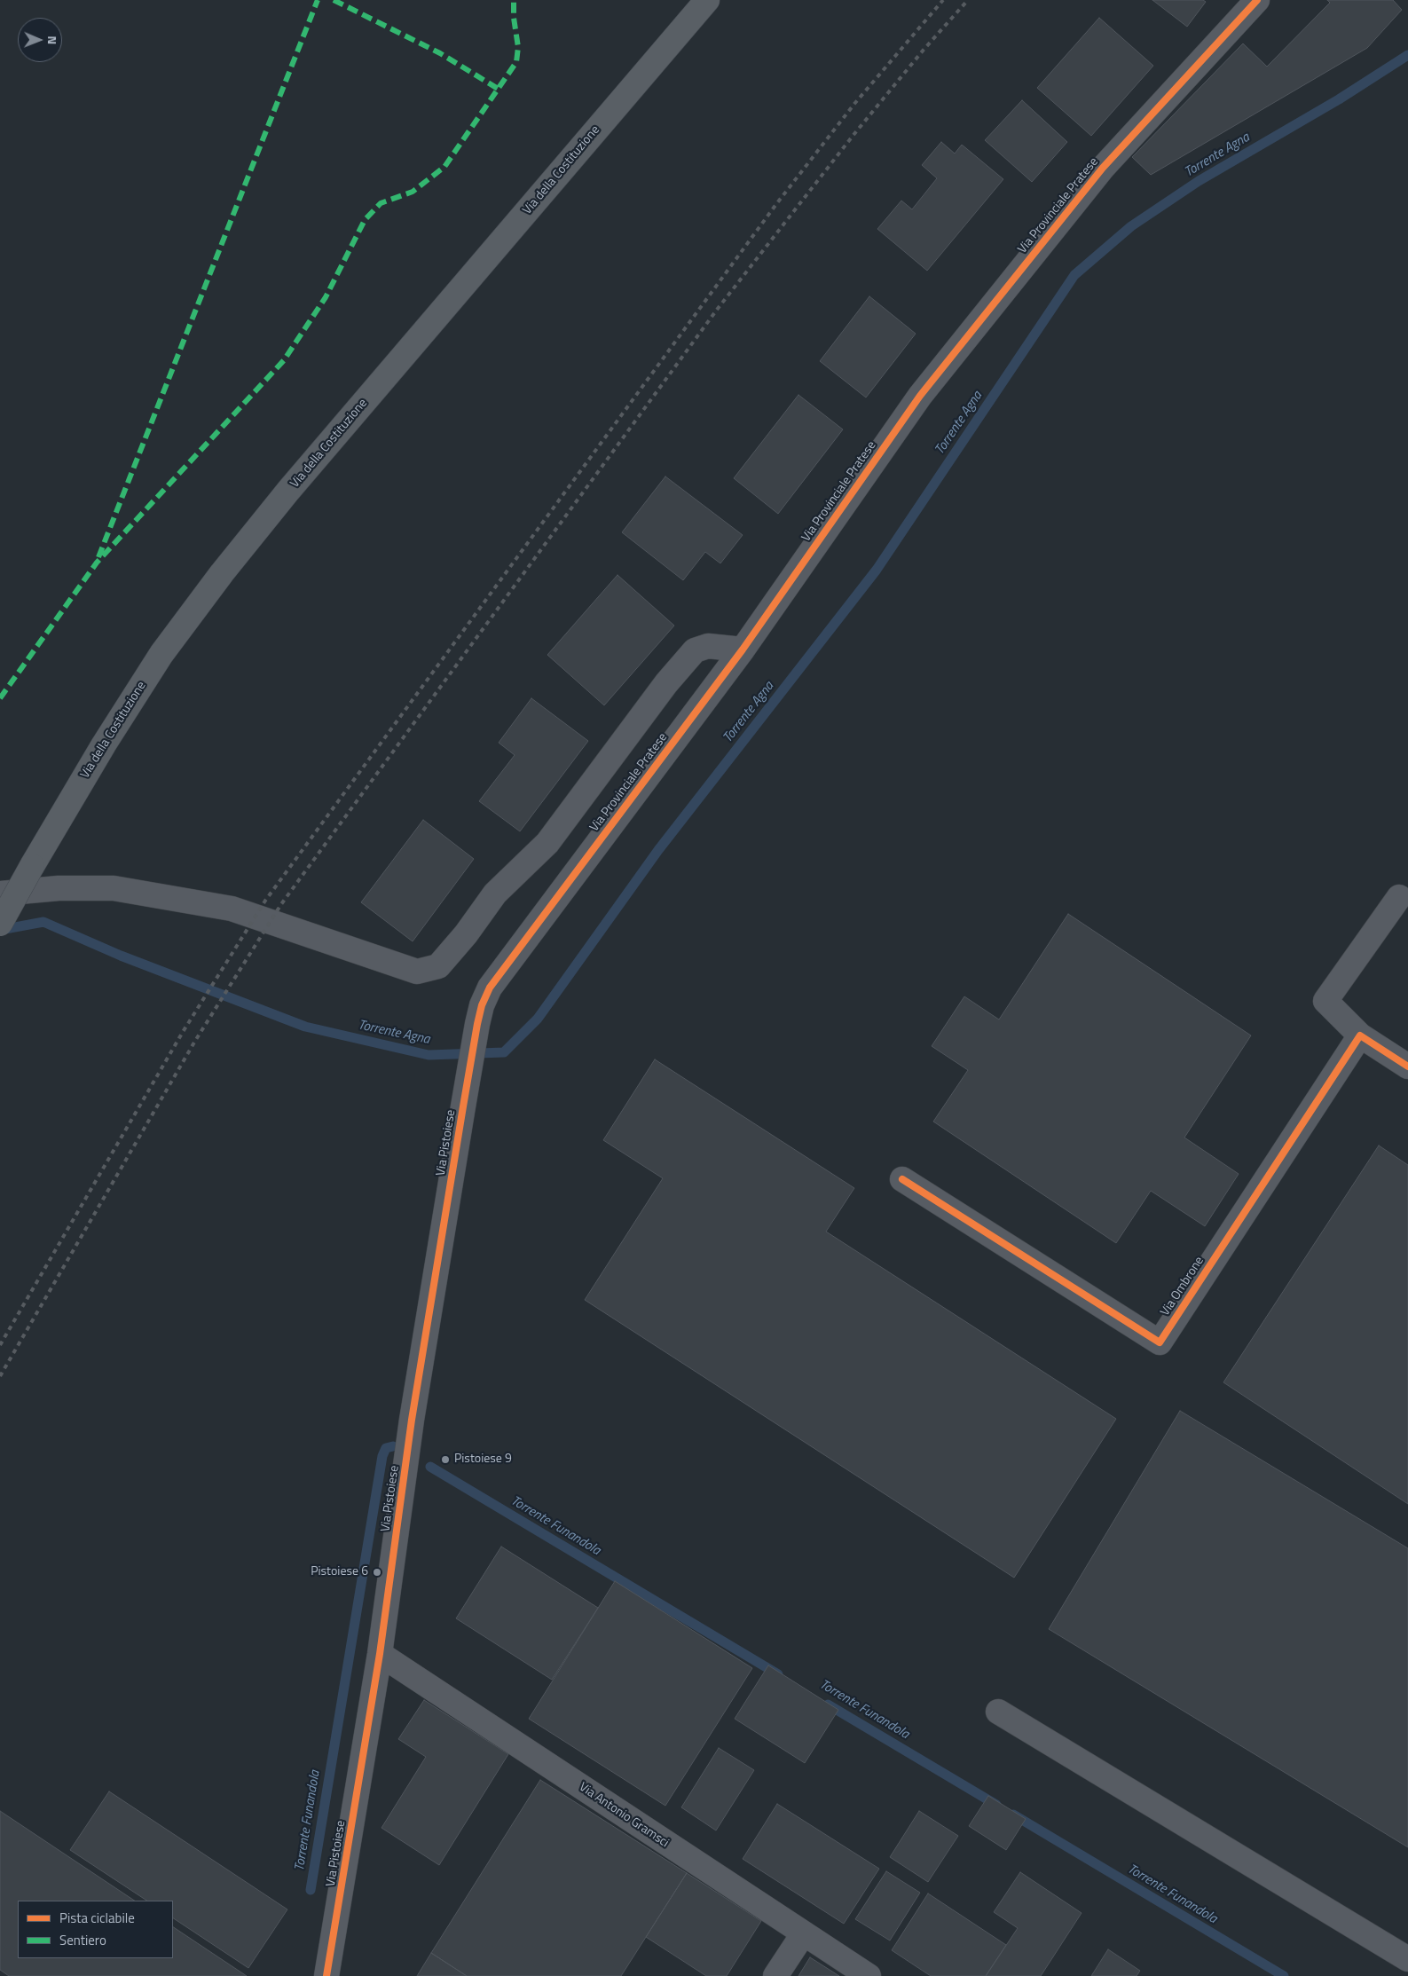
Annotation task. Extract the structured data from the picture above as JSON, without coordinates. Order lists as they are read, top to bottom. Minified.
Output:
{"streets":{"main road":["Via della Costituzione"],"street":["Via Provinciale Pratese","Via Pistoiese","Via Ombrone","Via Antonio Gramsci"]},"crossings":[["Via Provinciale Pratese","Via Pistoiese"],["Via Pistoiese","Via Antonio Gramsci"]],"water":["Torrente Agna","Torrente Funandola"],"places":["Pistoiese 9","Pistoiese 6"],"legend":["Pista ciclabile","Sentiero"],"north":"right"}
